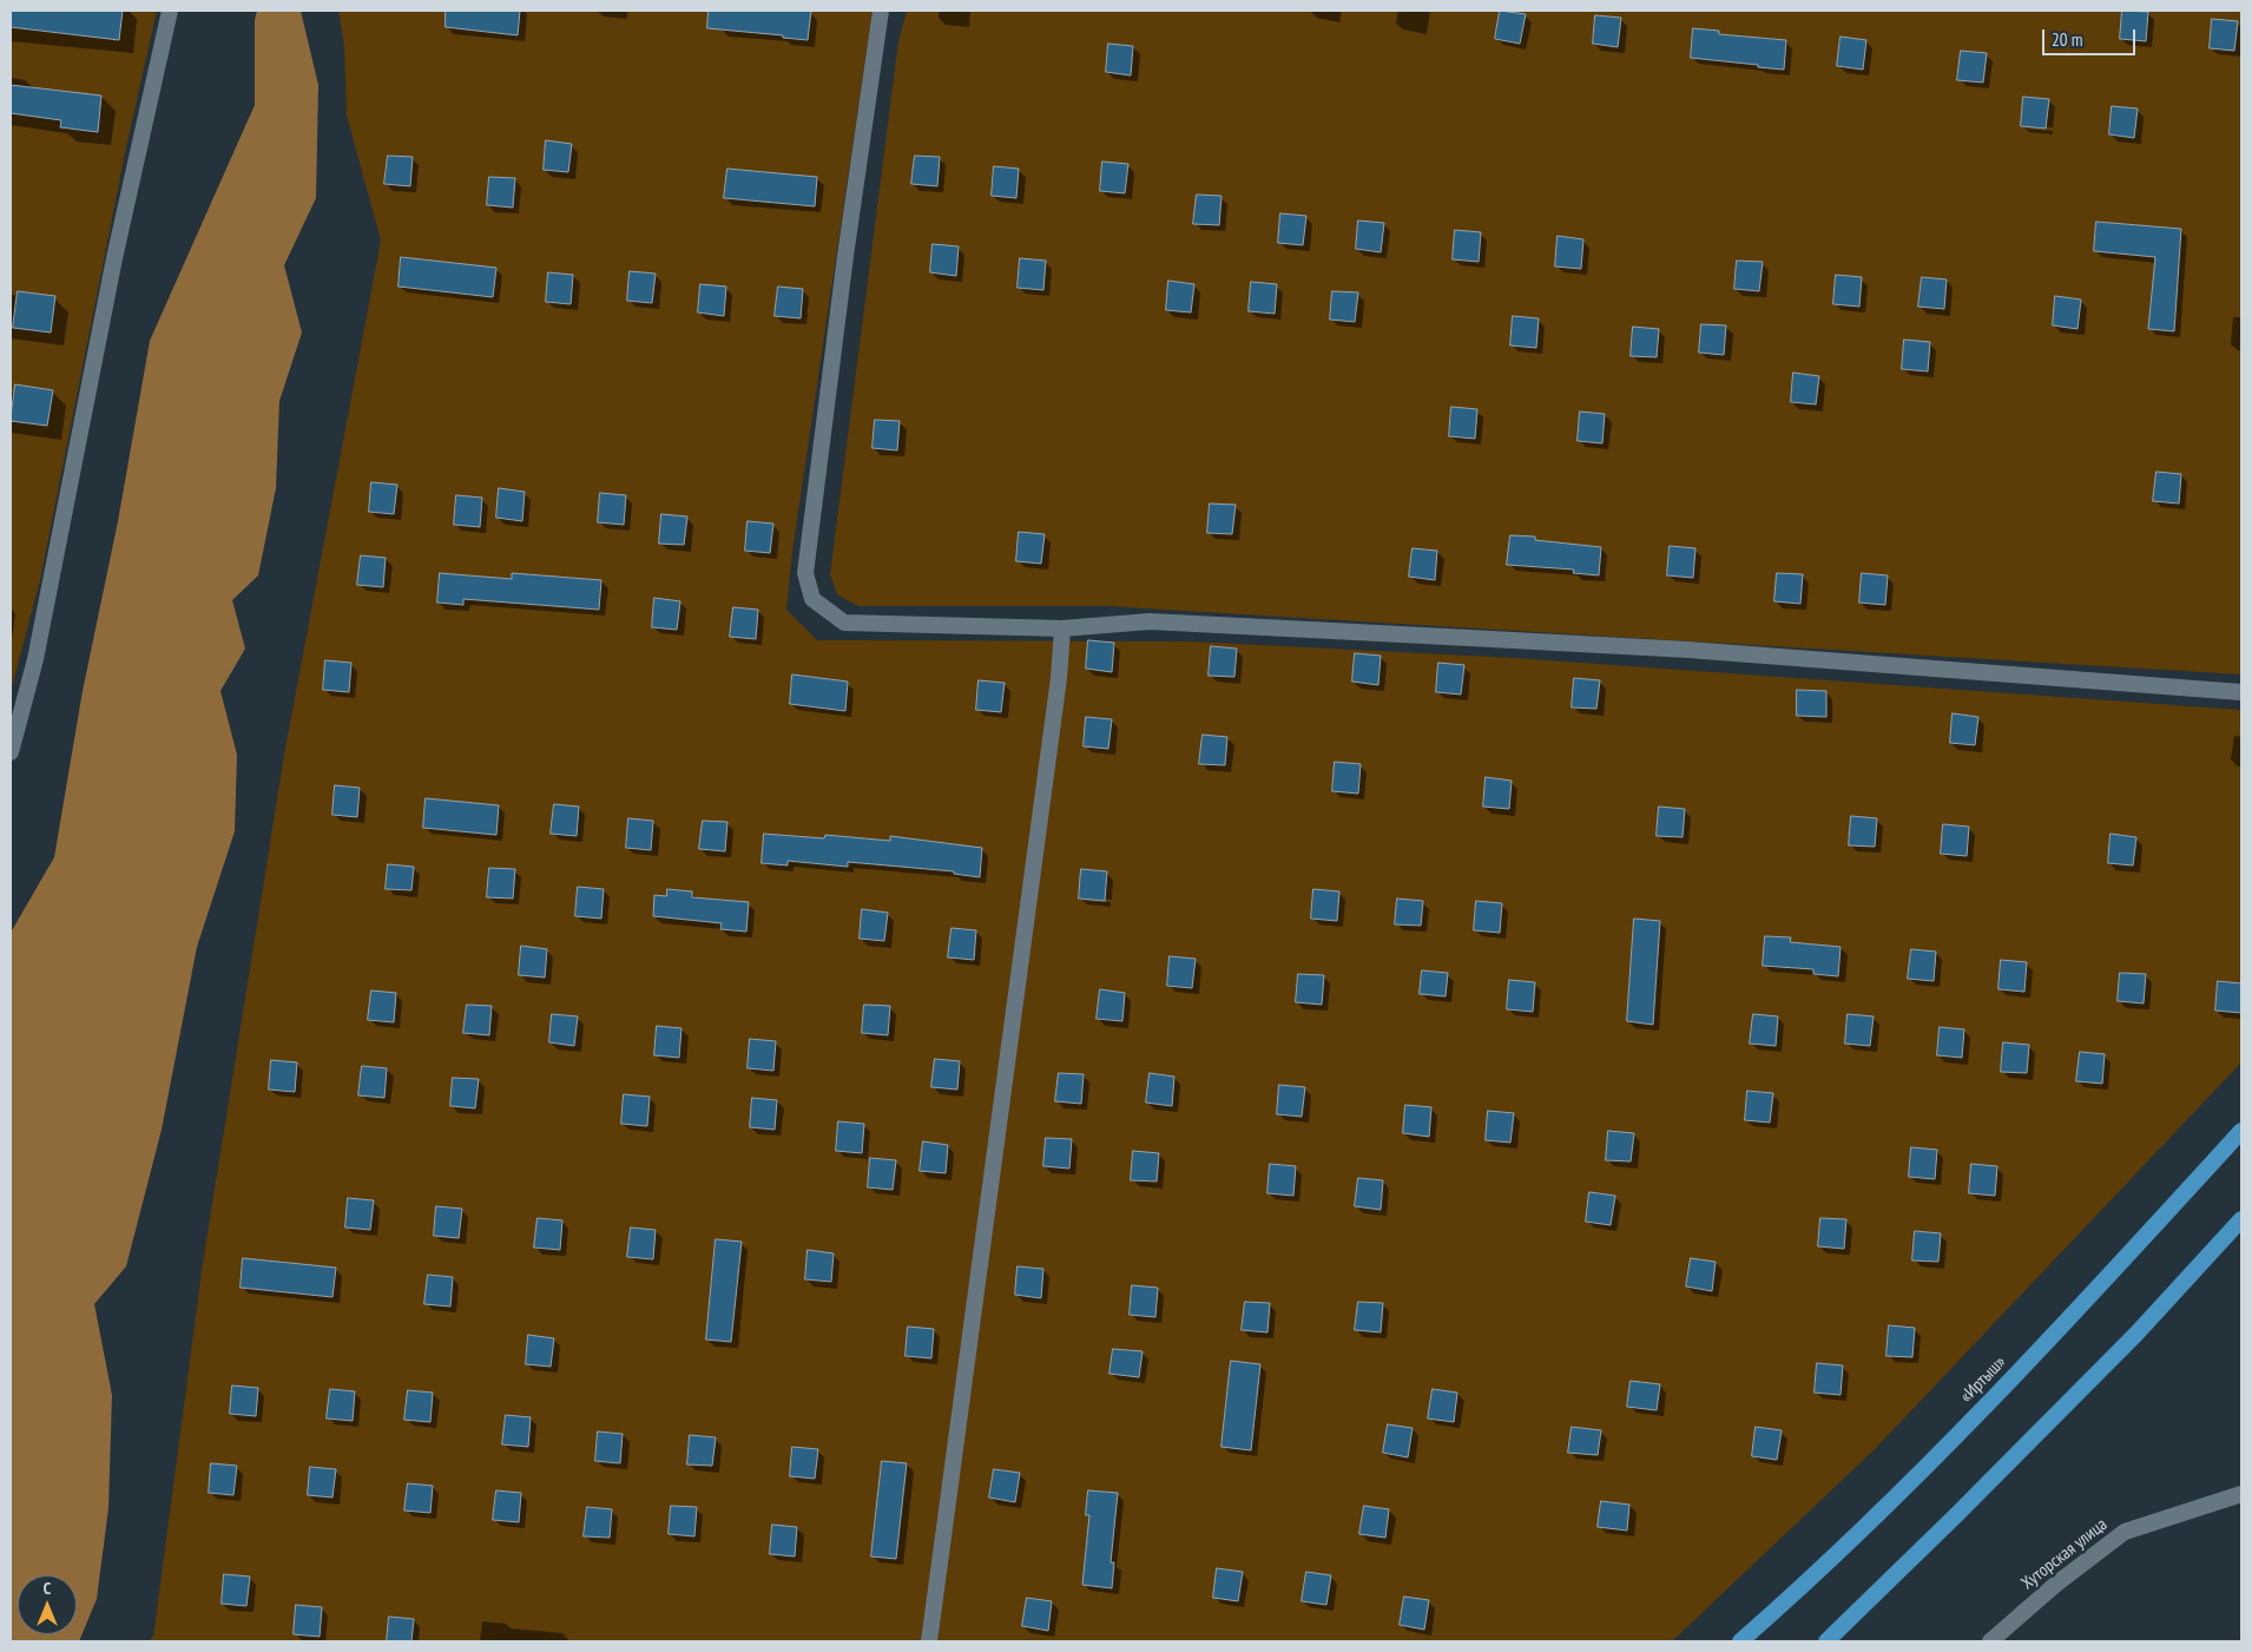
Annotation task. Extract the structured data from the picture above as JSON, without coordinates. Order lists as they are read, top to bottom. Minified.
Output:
{"streets":{"highway":["«Иртыш»"],"street":["Хуторская улица"]},"scale_bar":"20 m","north":"top"}
